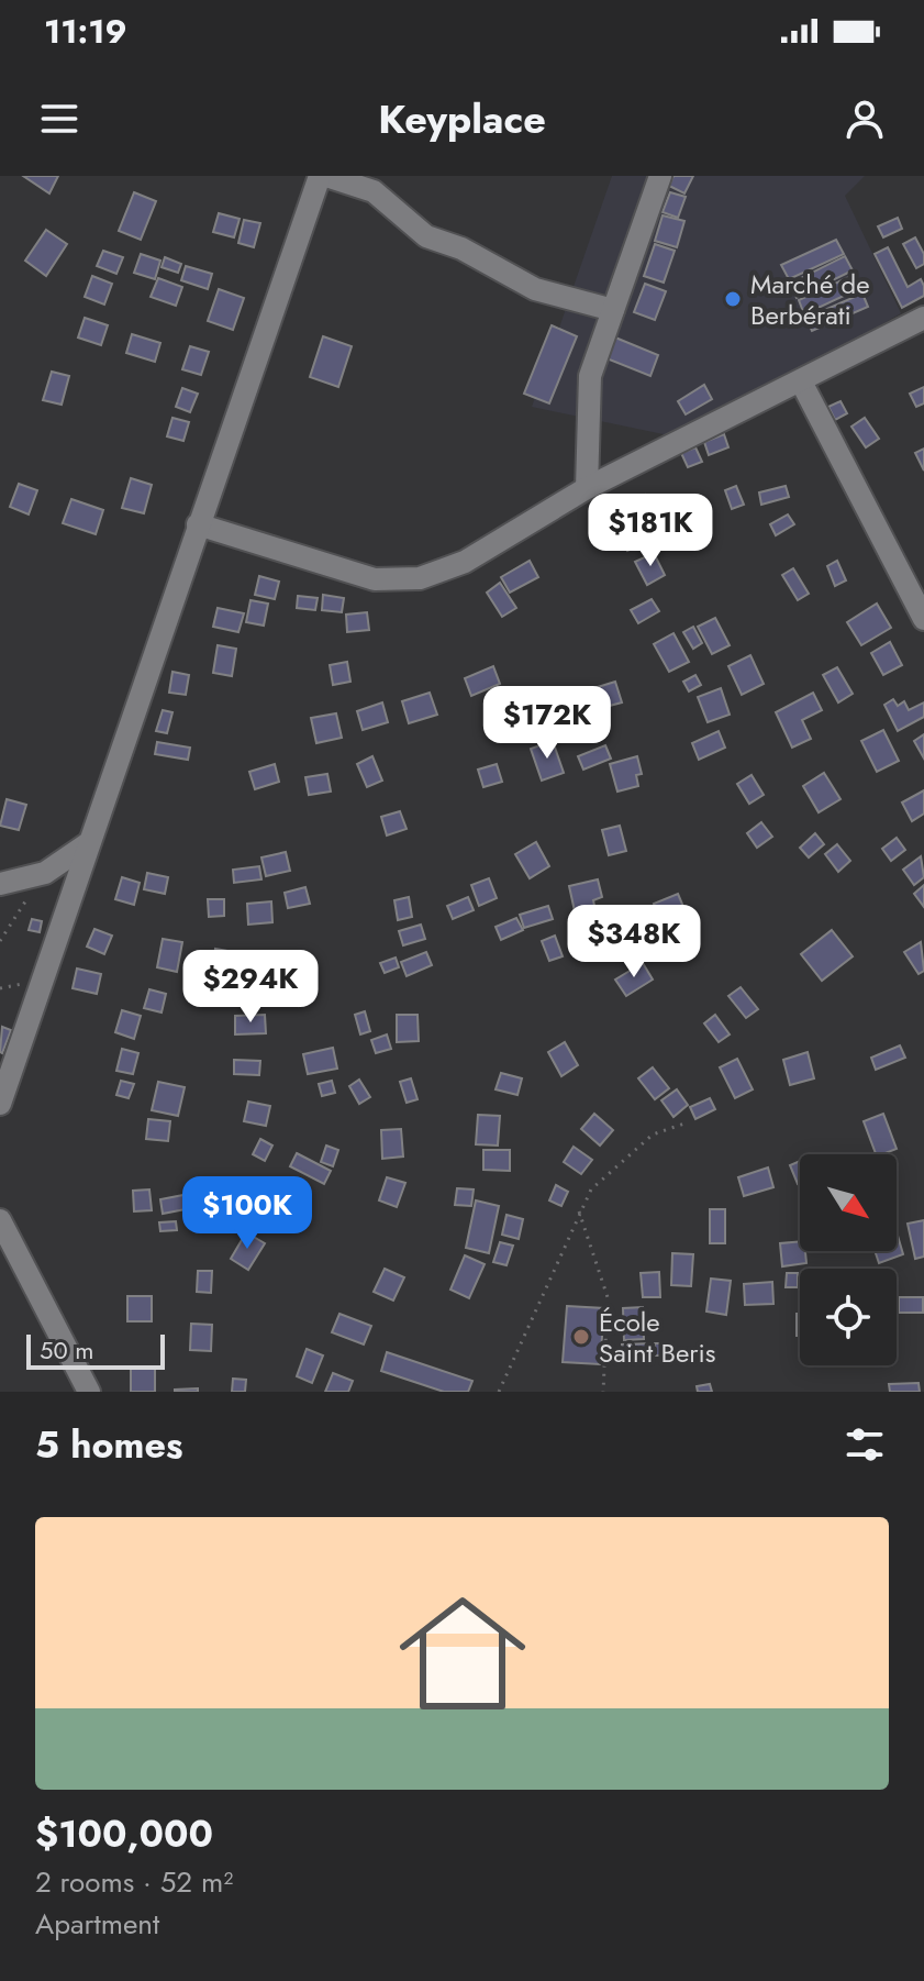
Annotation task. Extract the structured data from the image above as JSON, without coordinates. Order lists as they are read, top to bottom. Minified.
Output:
{"places":["Marché de Berbérati","École Saint Beris"],"scale_bar":"50 m","north":"bottom right","page":{"status":"11:19","header":"Keyplace","price":["$181K","$172K","$348K","$294K","$100K"],"scale":"50 m","heading":"5 homes","list":[{"name":"$100,000","note":"2 rooms · 52 m² · Apartment"}]}}
